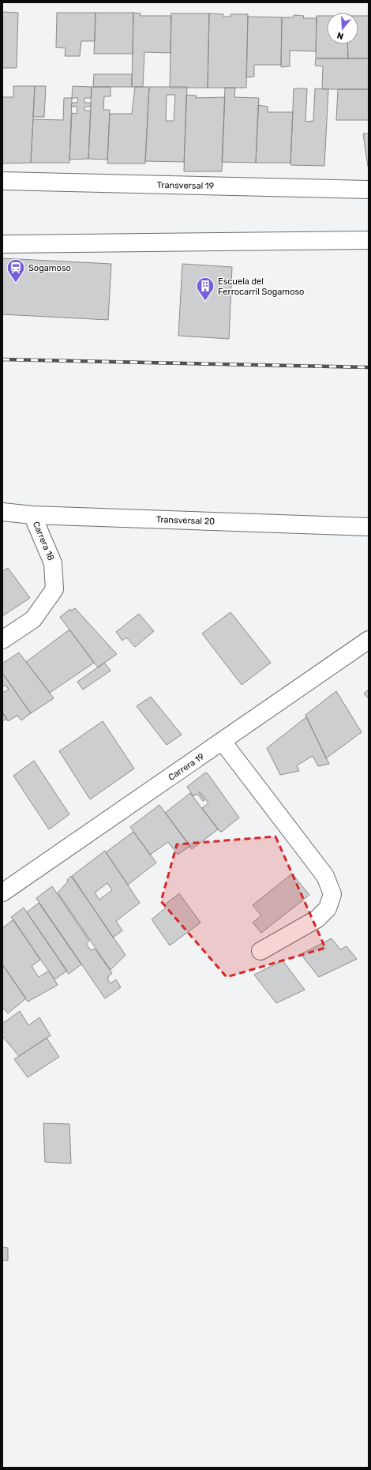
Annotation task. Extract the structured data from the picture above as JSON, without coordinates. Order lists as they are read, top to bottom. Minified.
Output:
{"streets":{"street":["Transversal 19","Transversal 20","Carrera 18","Carrera 19"]},"crossings":[["Transversal 20","Carrera 18"]],"places":{"station":["Sogamoso"],"building":["Escuela del Ferrocarril Sogamoso"]},"north":"bottom"}
